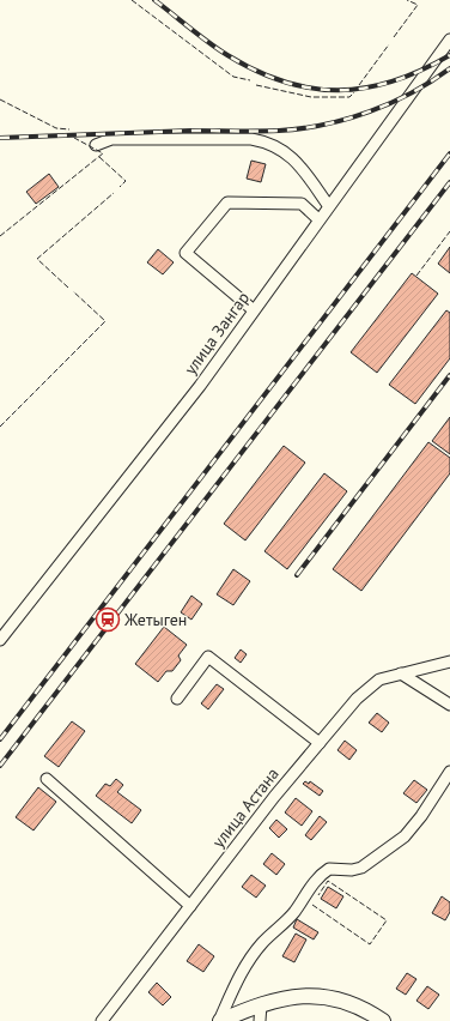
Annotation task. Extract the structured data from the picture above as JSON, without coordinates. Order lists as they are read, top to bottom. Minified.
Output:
{"streets":{"street":["улица Зангар","улица Астана"]},"places":{"station":["Жетыген"]}}
